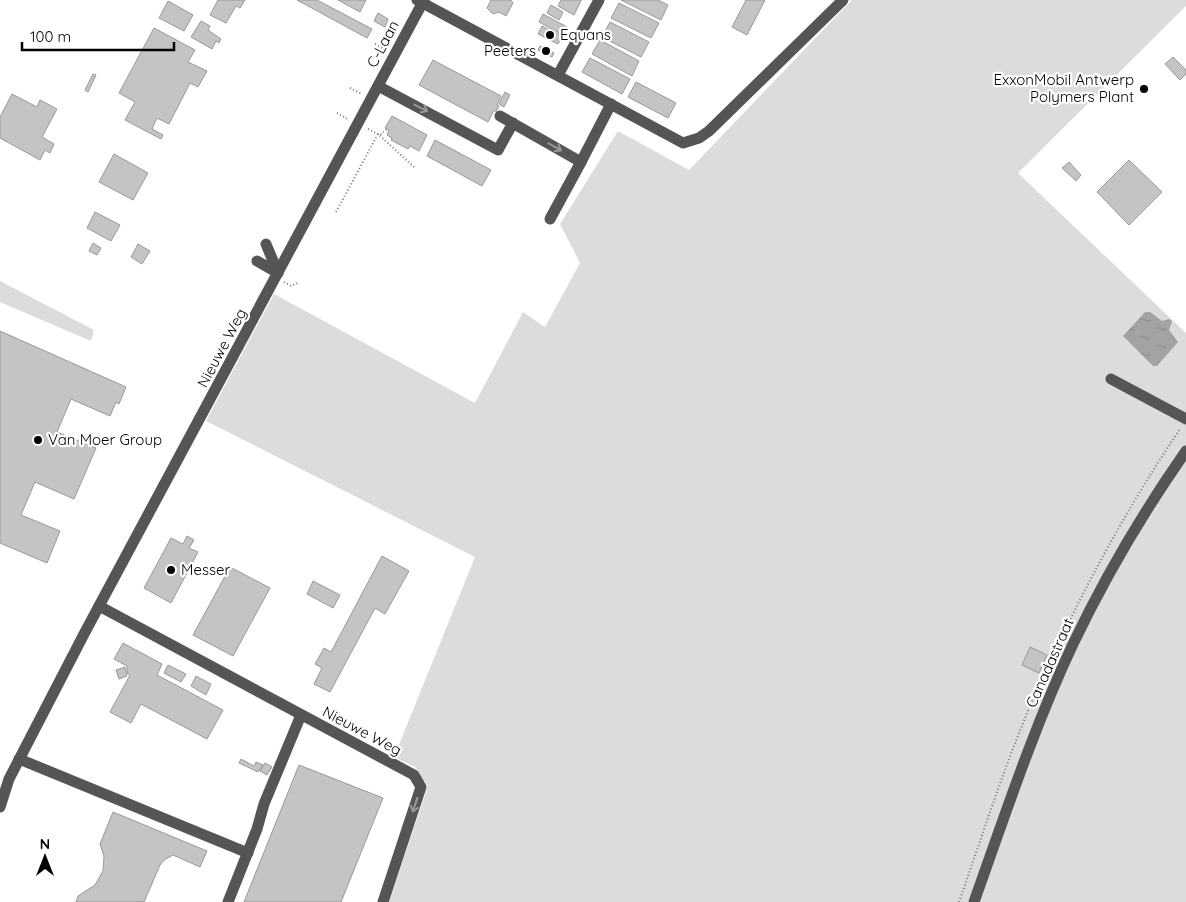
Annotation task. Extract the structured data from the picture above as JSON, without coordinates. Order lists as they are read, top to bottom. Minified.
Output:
{"streets":{"street":["C-Laan","Nieuwe Weg","Canadastraat"]},"crossings":[["C-Laan","Nieuwe Weg"]],"places":["Equans","Peeters","ExxonMobil Antwerp Polymers Plant","Van Moer Group","Messer"],"scale_bar":"100 m","north":"top"}
